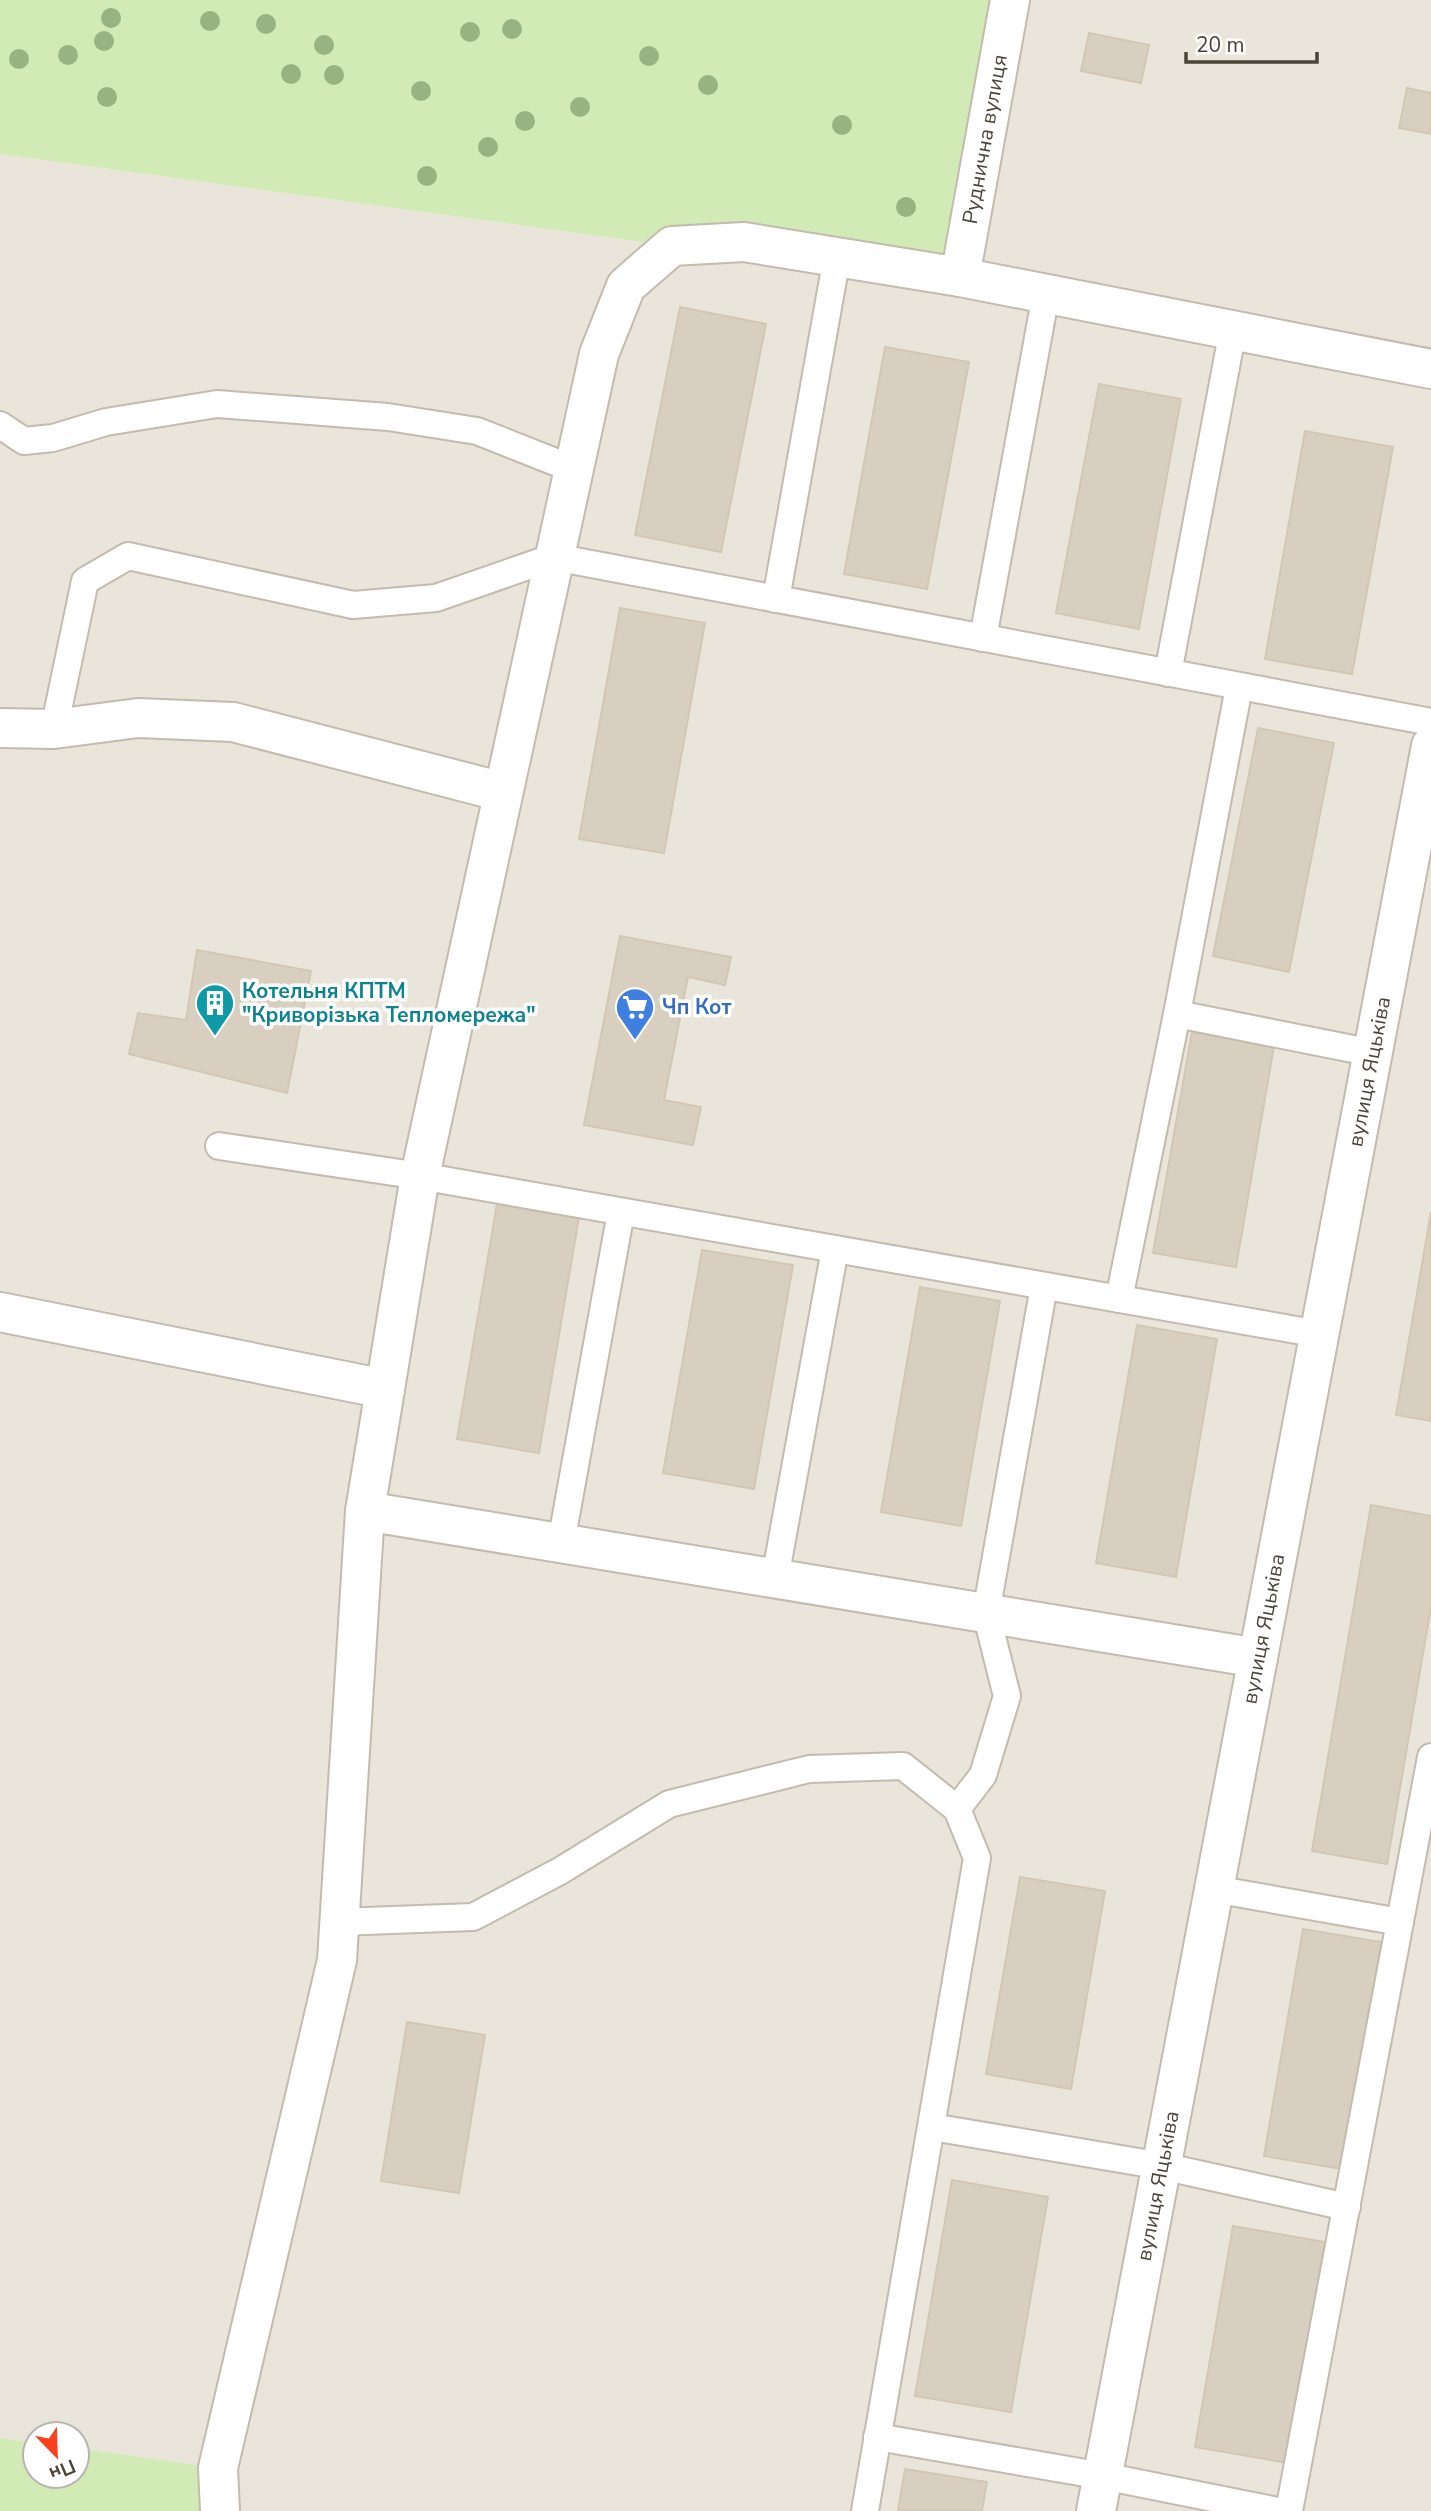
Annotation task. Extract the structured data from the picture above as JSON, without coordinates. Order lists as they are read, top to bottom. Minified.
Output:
{"streets":{"street":["Руднична вулиця","вулиця Яцьківа"]},"places":{"building":["Котельня КПТМ \"Криворізька Тепломережа\""],"supermarket":["Чп Кот"]},"scale_bar":"20 m","north":"bottom right"}
